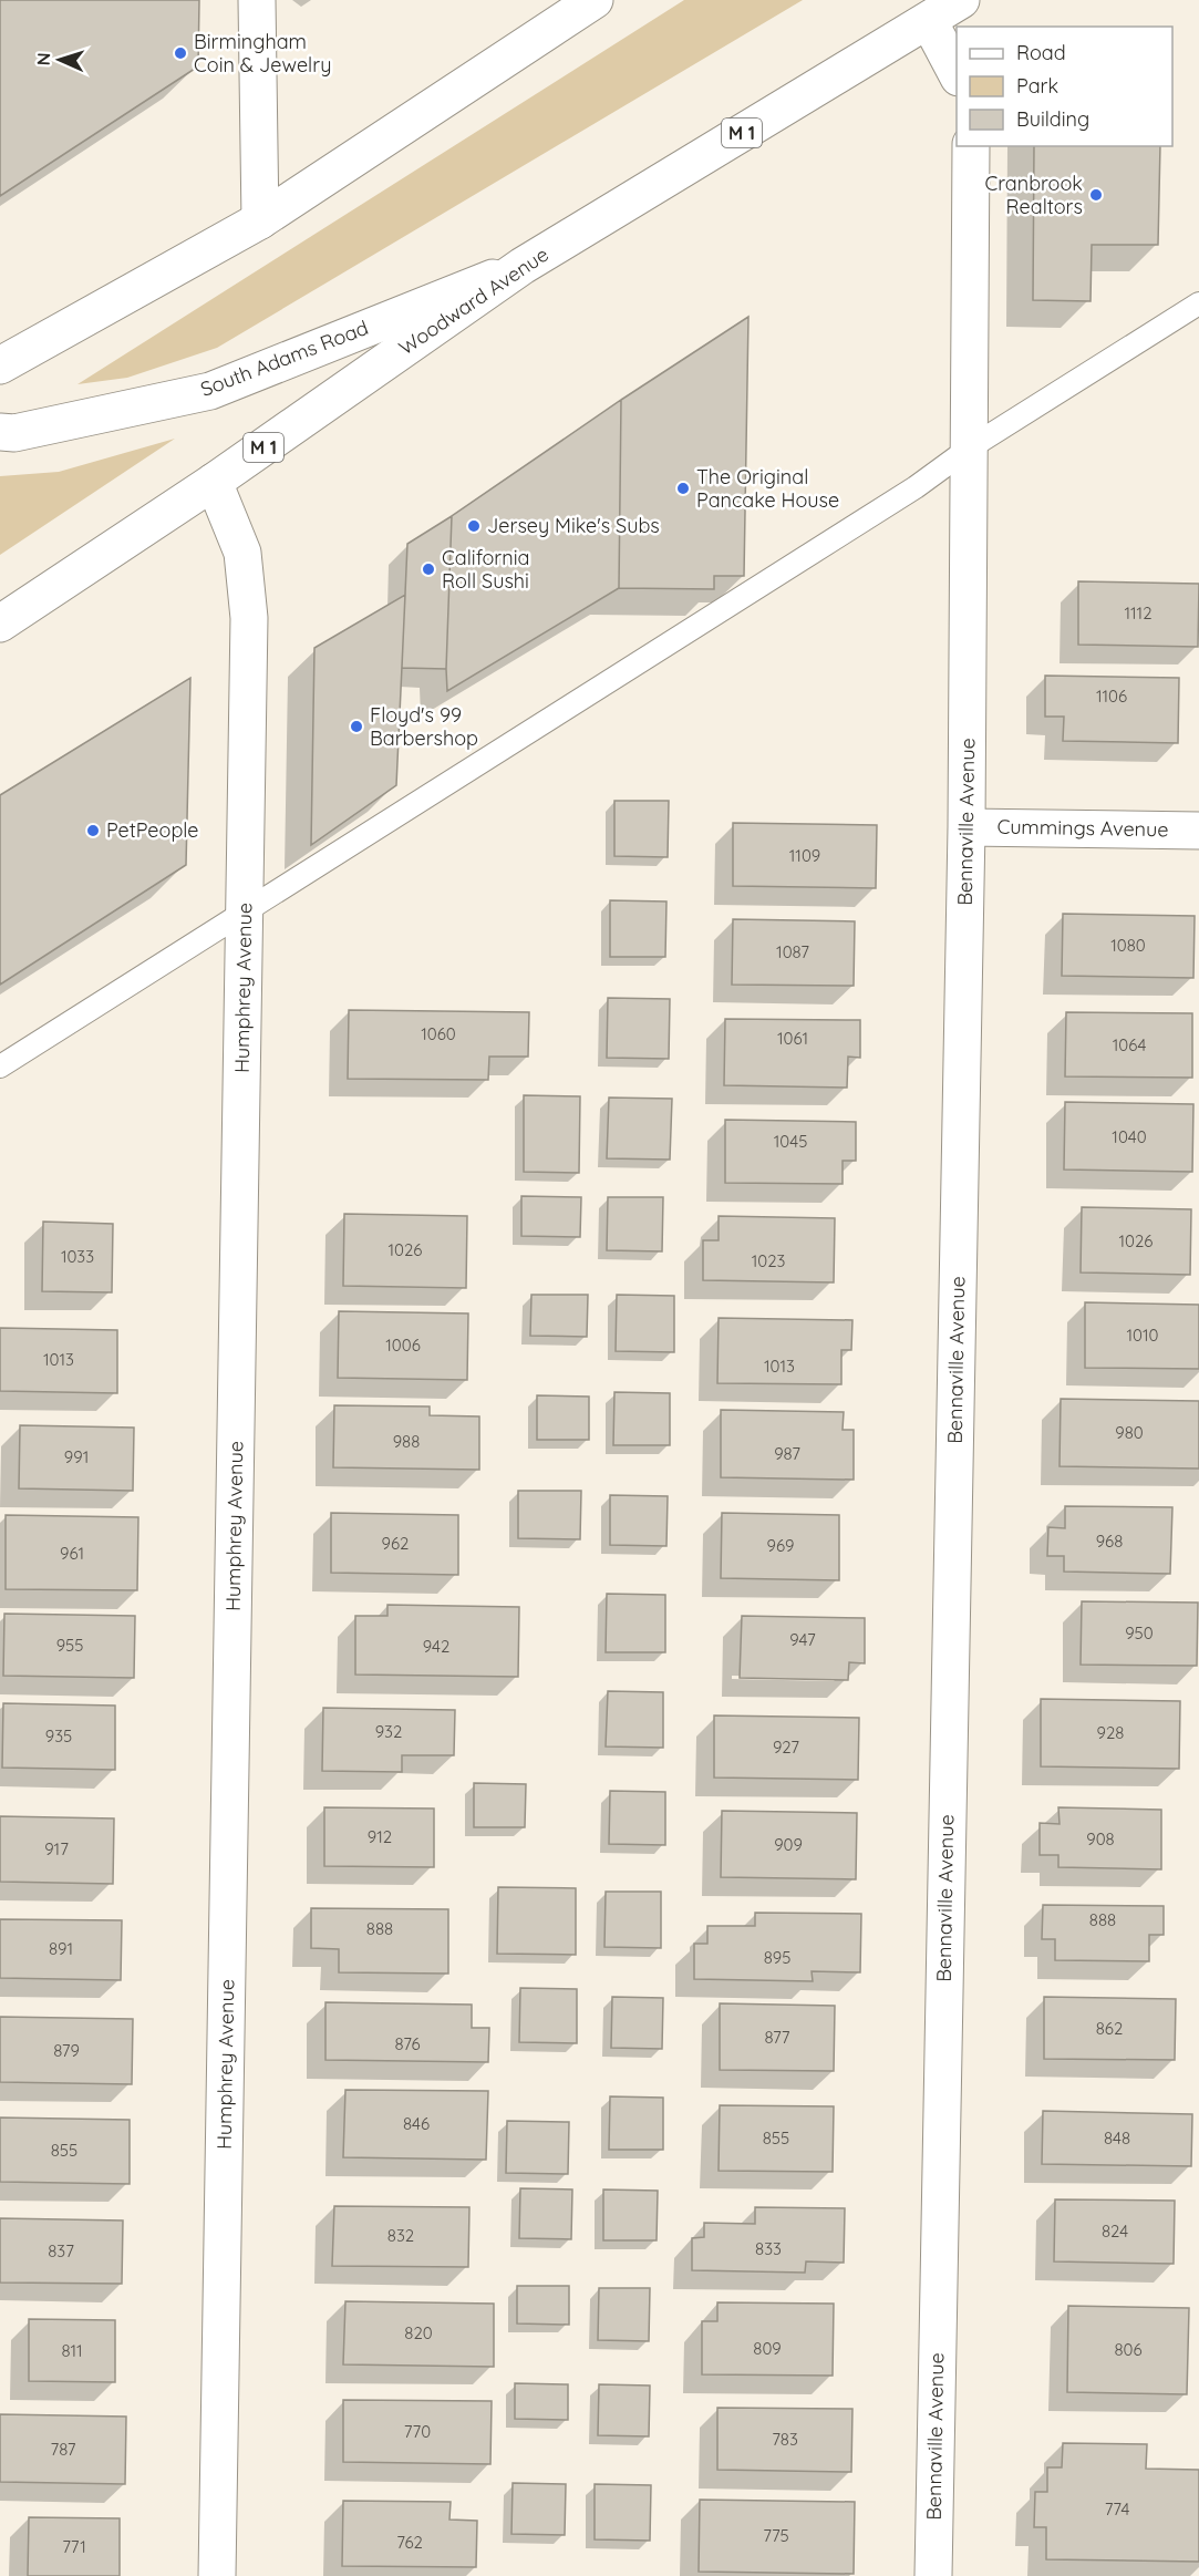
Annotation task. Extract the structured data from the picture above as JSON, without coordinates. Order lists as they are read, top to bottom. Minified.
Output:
{"streets":{"street":["M 1","Woodward Avenue","South Adams Road","Bennaville Avenue","Cummings Avenue","Humphrey Avenue"]},"crossings":[["Woodward Avenue","South Adams Road"],["Woodward Avenue","Humphrey Avenue"],["Bennaville Avenue","Cummings Avenue"]],"places":["Birmingham Coin & Jewelry","Cranbrook Realtors","The Original Pancake House","Jersey Mike's Subs","California Roll Sushi","Floyd's 99 Barbershop","PetPeople"],"house_numbers":["1112","1106","1109","1080","1087","1060","1061","1064","1040","1045","1026","1026","1033","1023","1010","1006","1013","1013","980","988","987","991","968","962","969","961","950","947","955","942","932","928","935","927","912","908","909","917","888","888","891","895","862","877","876","879","846","855","848","855","824","832","833","837","820","809","806","811","770","783","787","774","775","762","771"],"legend":["Road","Park","Building"],"north":"left"}
